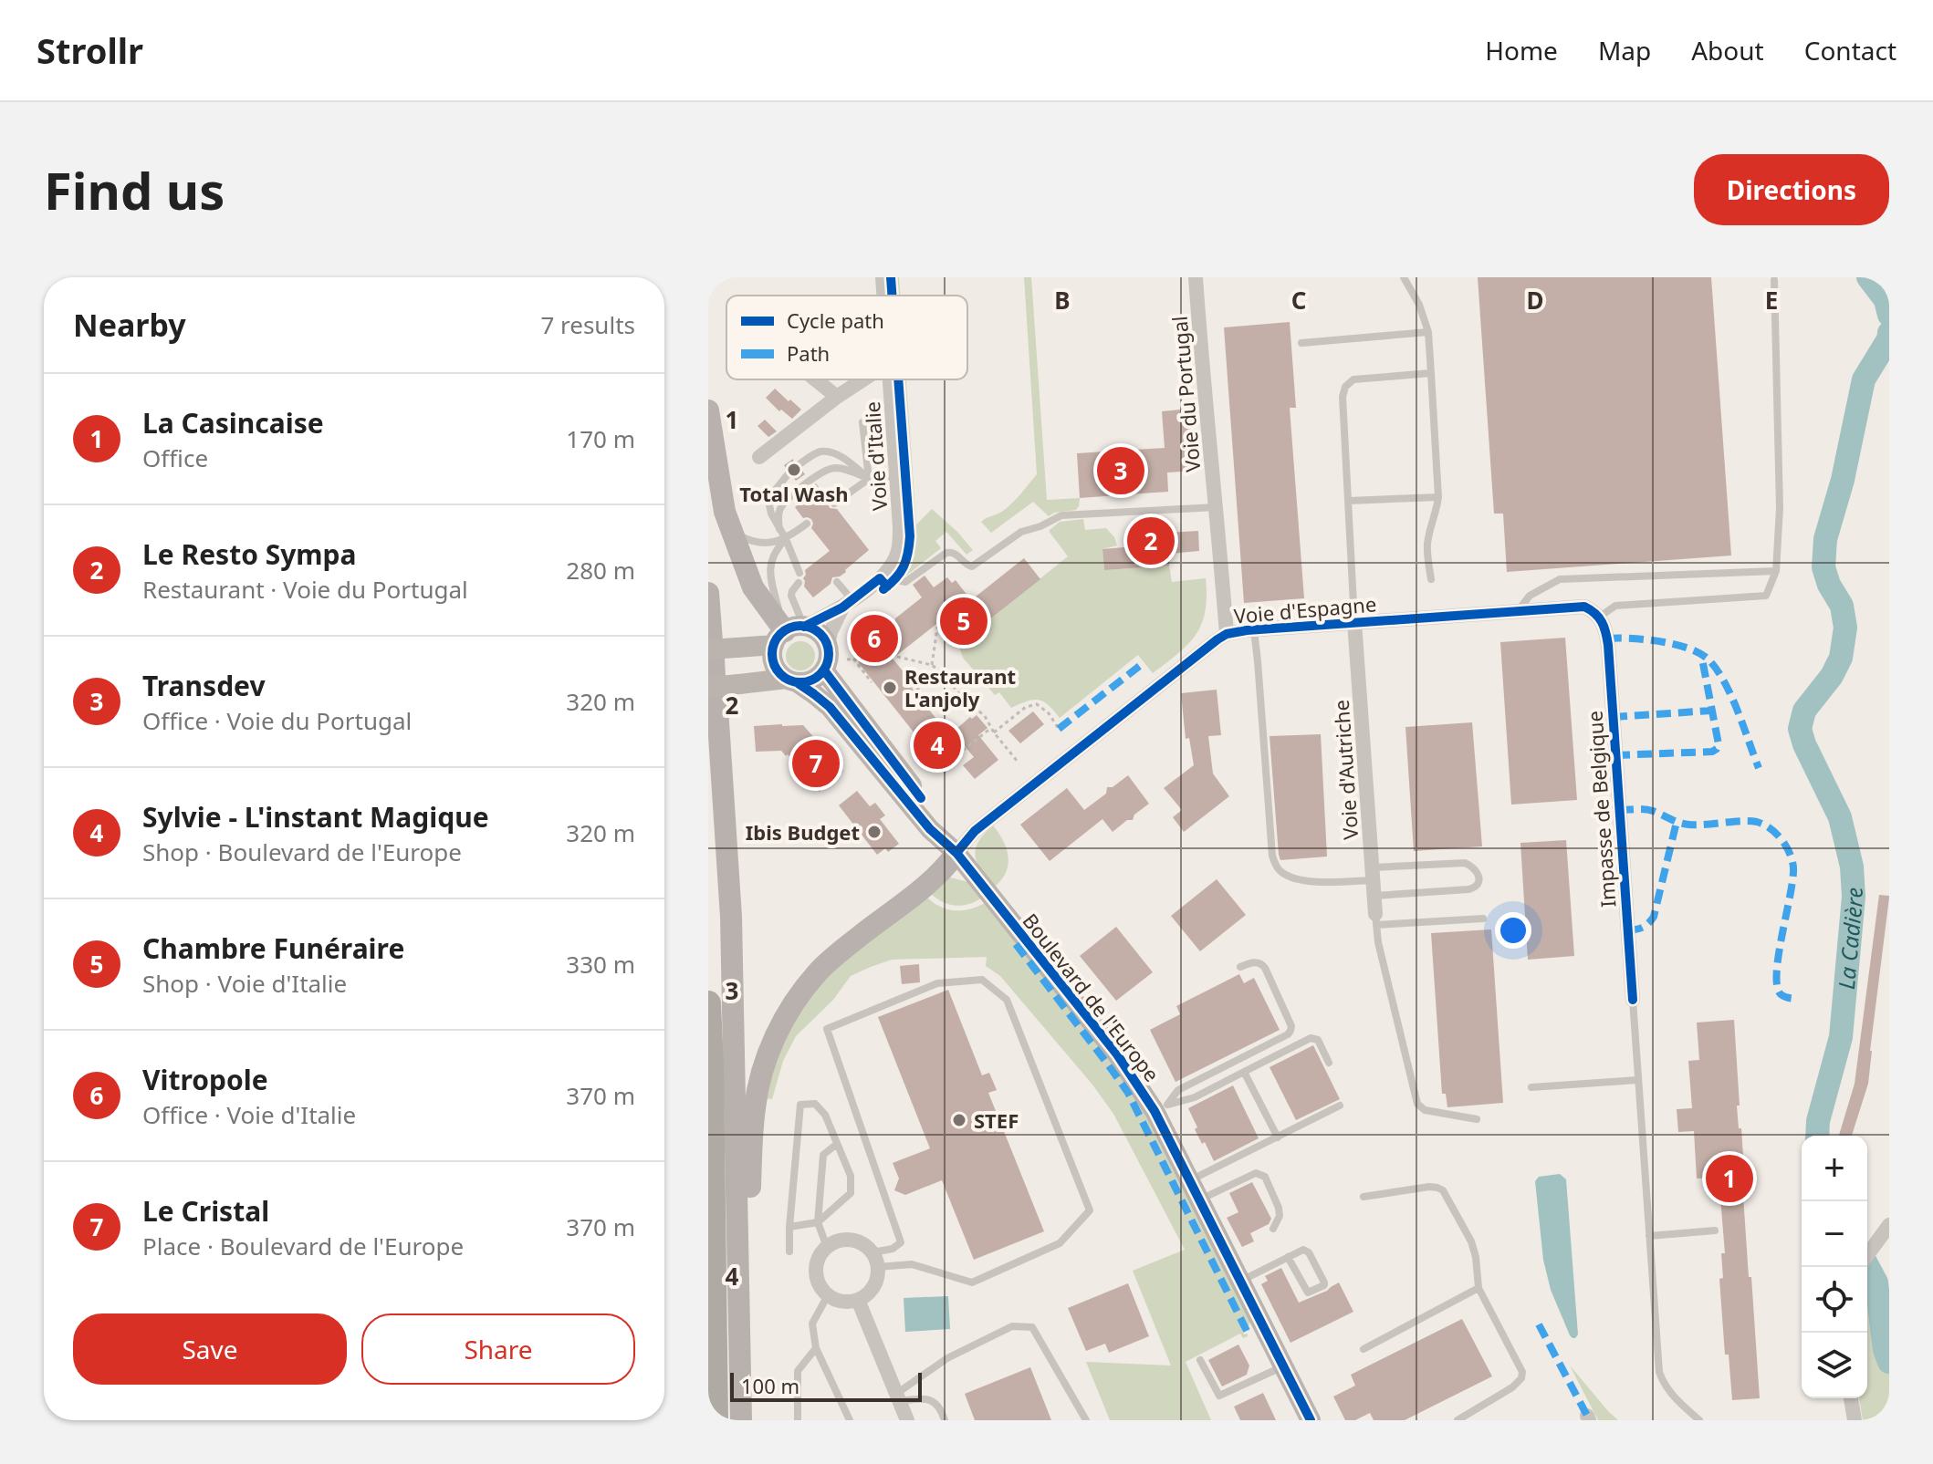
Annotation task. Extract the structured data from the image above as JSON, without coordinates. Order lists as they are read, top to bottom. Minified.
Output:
{"streets":{"street":["Voie du Portugal","Voie d'Italie","Voie d'Espagne","Voie d'Autriche","Impasse de Belgique","Boulevard de l'Europe"]},"crossings":[["Voie du Portugal","Voie d'Espagne"],["Voie d'Espagne","Voie d'Autriche"],["Voie d'Espagne","Impasse de Belgique"],["Voie d'Espagne","Boulevard de l'Europe"]],"water":["La Cadière"],"places":["Total Wash","Restaurant L'anjoly","Ibis Budget","STEF"],"legend":["Cycle path","Path"],"scale_bar":"100 m","page":{"header":"Strollr","nav":["Home","Map","About","Contact"],"buttons":["Directions",["Save","Share"]],"title":"Find us","heading":["Nearby","7 results"],"list":[{"mark":"1","name":"La Casincaise","note":"Office","value":"170 m"},{"mark":"2","name":"Le Resto Sympa","note":"Restaurant · Voie du Portugal","value":"280 m"},{"mark":"3","name":"Transdev","note":"Office · Voie du Portugal","value":"320 m"},{"mark":"4","name":"Sylvie - L'instant Magique","note":"Shop · Boulevard de l'Europe","value":"320 m"},{"mark":"5","name":"Chambre Funéraire","note":"Shop · Voie d'Italie","value":"330 m"},{"mark":"6","name":"Vitropole","note":"Office · Voie d'Italie","value":"370 m"},{"mark":"7","name":"Le Cristal","note":"Place · Boulevard de l'Europe","value":"370 m"}],"pins":["3","2","5","6","4","7","1"],"map_buttons":["+","−"],"scale":"100 m"},"grid":{"columns":["B","C","D","E"],"rows":["1","2","3","4"]}}
